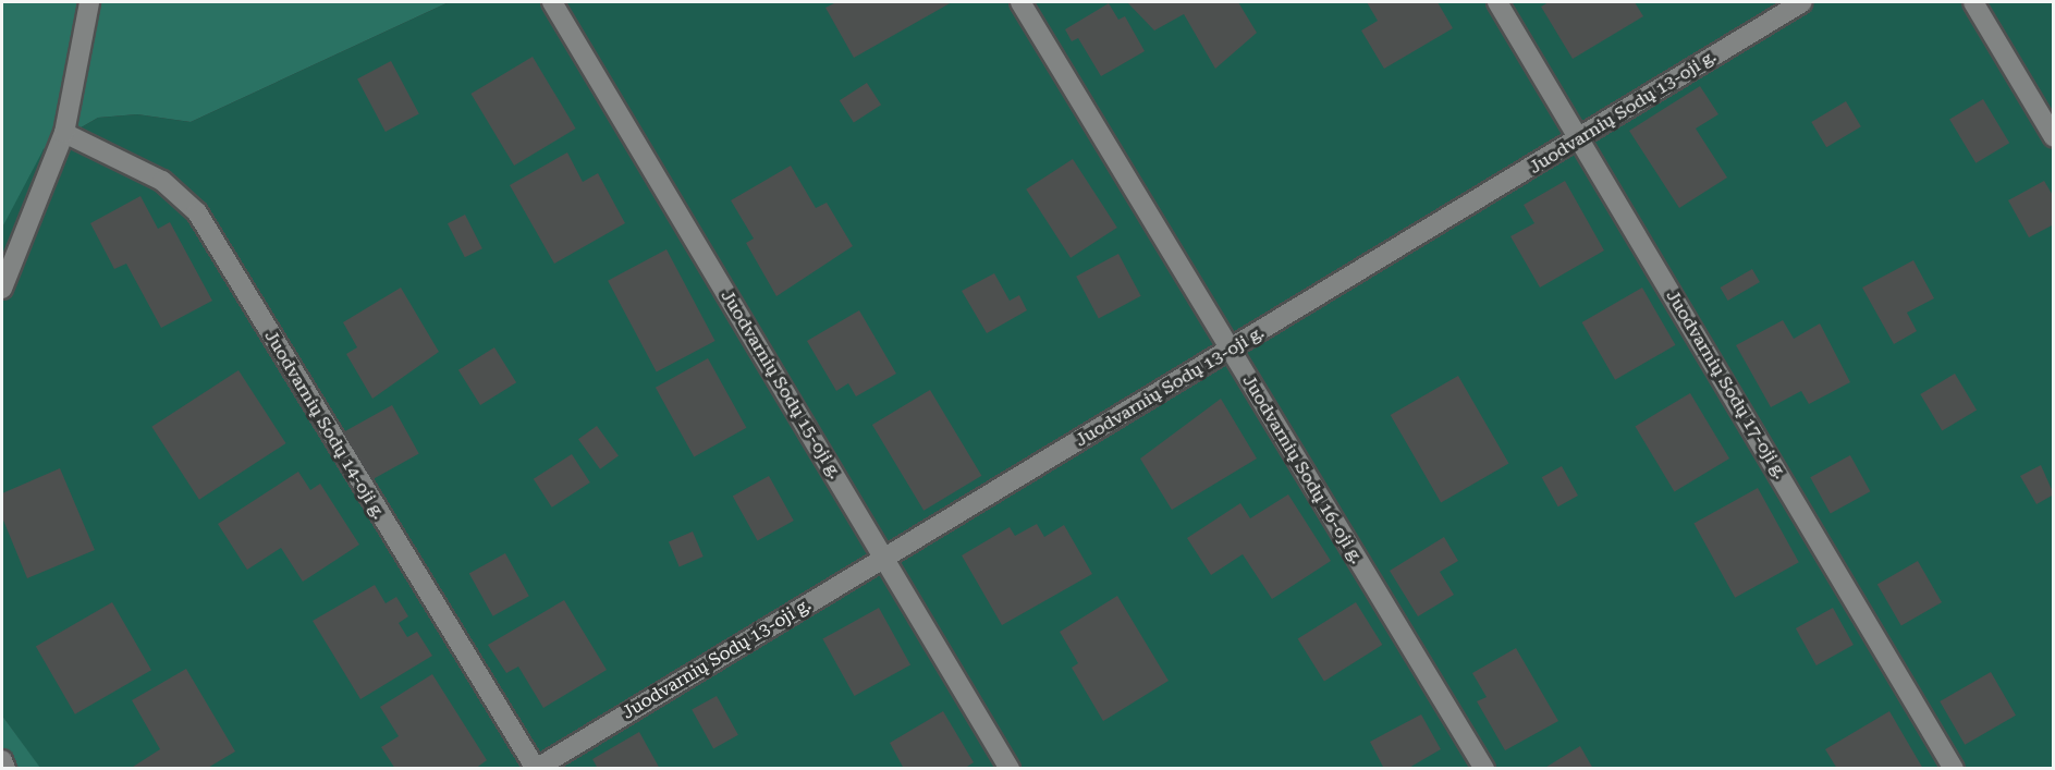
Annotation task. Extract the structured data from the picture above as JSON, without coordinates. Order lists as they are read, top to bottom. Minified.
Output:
{"streets":{"street":["Juodvarnių Sodų 13-oji g.","Juodvarnių Sodų 15-oji g.","Juodvarnių Sodų 17-oji g.","Juodvarnių Sodų 14-oji g.","Juodvarnių Sodų 16-oji g."]},"crossings":[["Juodvarnių Sodų 13-oji g.","Juodvarnių Sodų 15-oji g."],["Juodvarnių Sodų 13-oji g.","Juodvarnių Sodų 17-oji g."],["Juodvarnių Sodų 13-oji g.","Juodvarnių Sodų 14-oji g."],["Juodvarnių Sodų 13-oji g.","Juodvarnių Sodų 16-oji g."]]}
